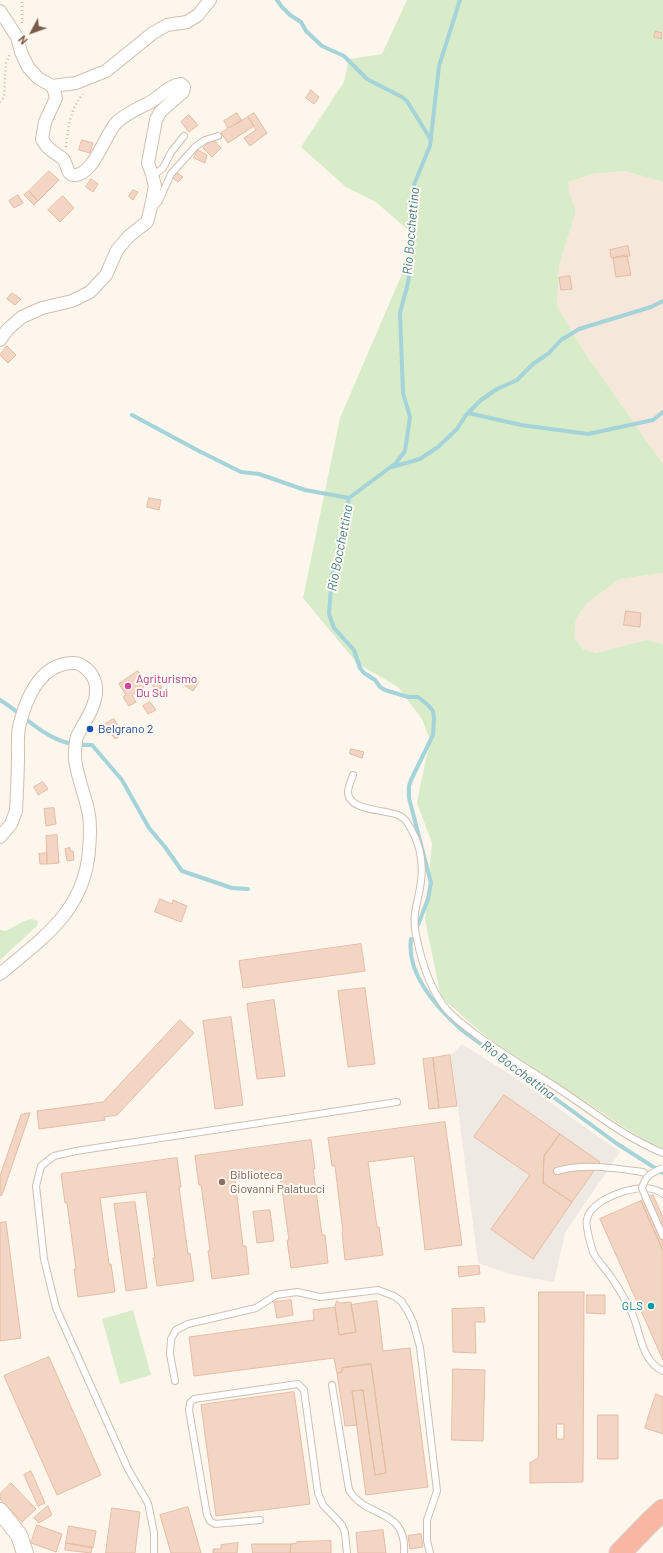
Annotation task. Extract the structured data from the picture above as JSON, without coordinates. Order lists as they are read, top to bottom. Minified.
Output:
{"water":["Rio Bocchettina"],"places":["Agriturismo Du Suì","Belgrano 2","Biblioteca Giovanni Palatucci","GLS"],"north":"bottom left"}
